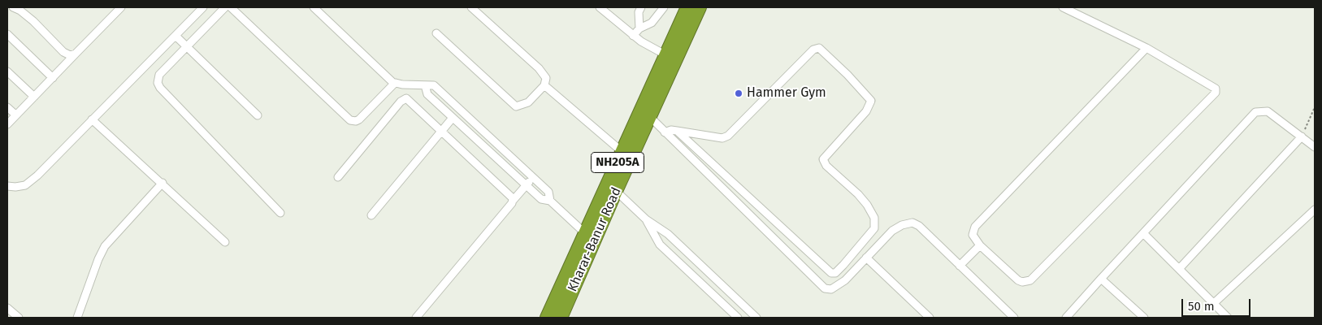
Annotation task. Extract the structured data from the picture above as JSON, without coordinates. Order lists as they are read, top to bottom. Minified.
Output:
{"streets":{"highway":["NH205A","Kharar-Banur Road"]},"crossings":[["NH205A","Kharar-Banur Road"]],"places":["Hammer Gym"],"scale_bar":"50 m"}
